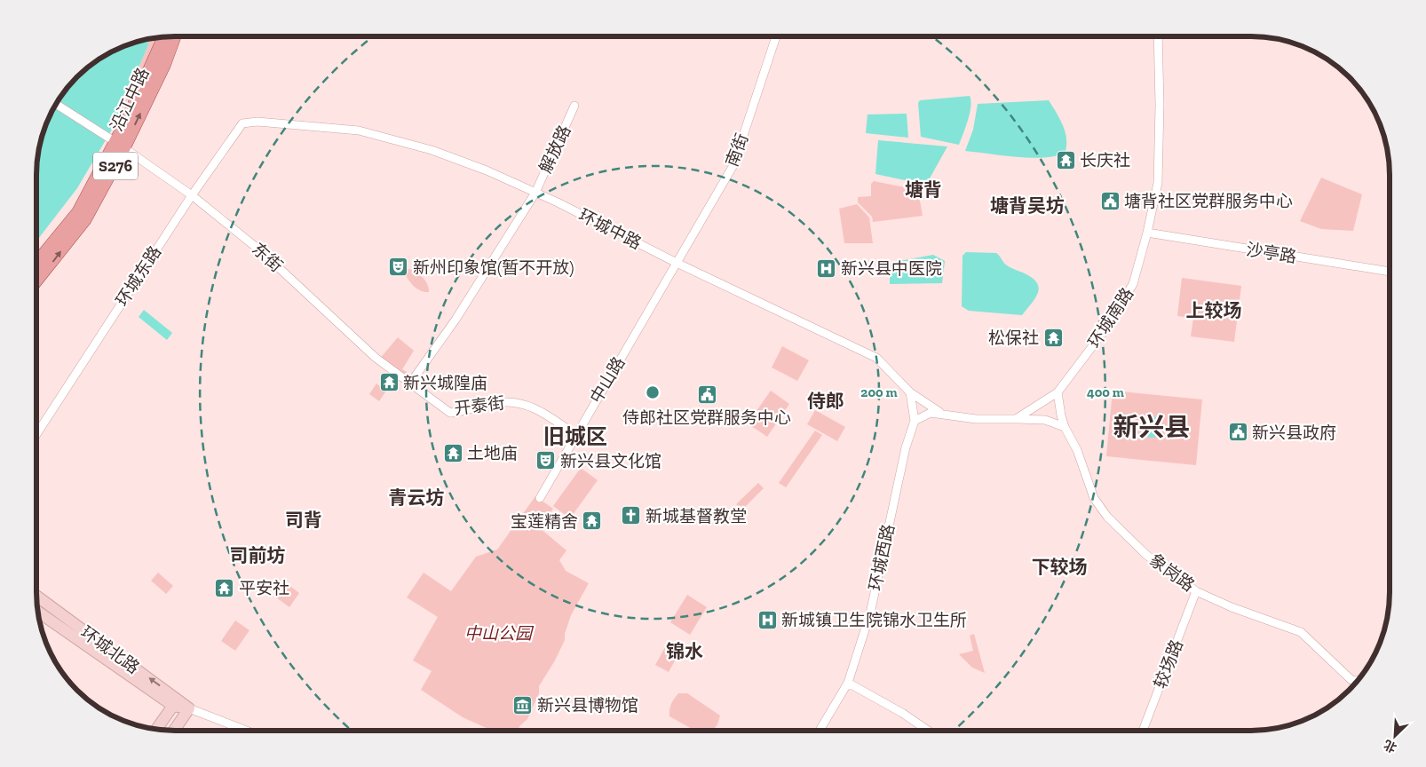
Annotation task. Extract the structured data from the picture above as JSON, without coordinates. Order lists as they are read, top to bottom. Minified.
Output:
{"streets":{"main road":["沿江中路","S276"],"street":["解放路","南街","环城中路","沙亭路","东街","环城东路","环城南路","中山路","开泰街","环城西路","象岗路","环城北路","较场路"]},"crossings":[["沿江中路","东街"],["解放路","环城中路"],["解放路","东街"],["解放路","开泰街"],["南街","环城中路"],["南街","中山路"],["环城中路","环城东路"],["环城中路","中山路"],["沙亭路","环城南路"],["东街","环城东路"],["东街","开泰街"],["环城南路","象岗路"],["中山路","开泰街"],["象岗路","较场路"]],"districts":["塘背","塘背吴坊","上较场","侍郎","新兴县","旧城区","青云坊","司背","司前坊","下较场","锦水"],"parks":["中山公园"],"places":{"temple":["长庆社","松保社","新兴城隍庙","土地庙","宝莲精舍","平安社"],"public building":["塘背社区党群服务中心","侍郎社区党群服务中心","新兴县政府"],"theatre":["新州印象馆(暂不开放)","新兴县文化馆"],"hospital":["新兴县中医院","新城镇卫生院锦水卫生所"],"church":["新城基督教堂"],"museum":["新兴县博物馆"]},"north":"bottom left","rings":["200 m","400 m"]}
